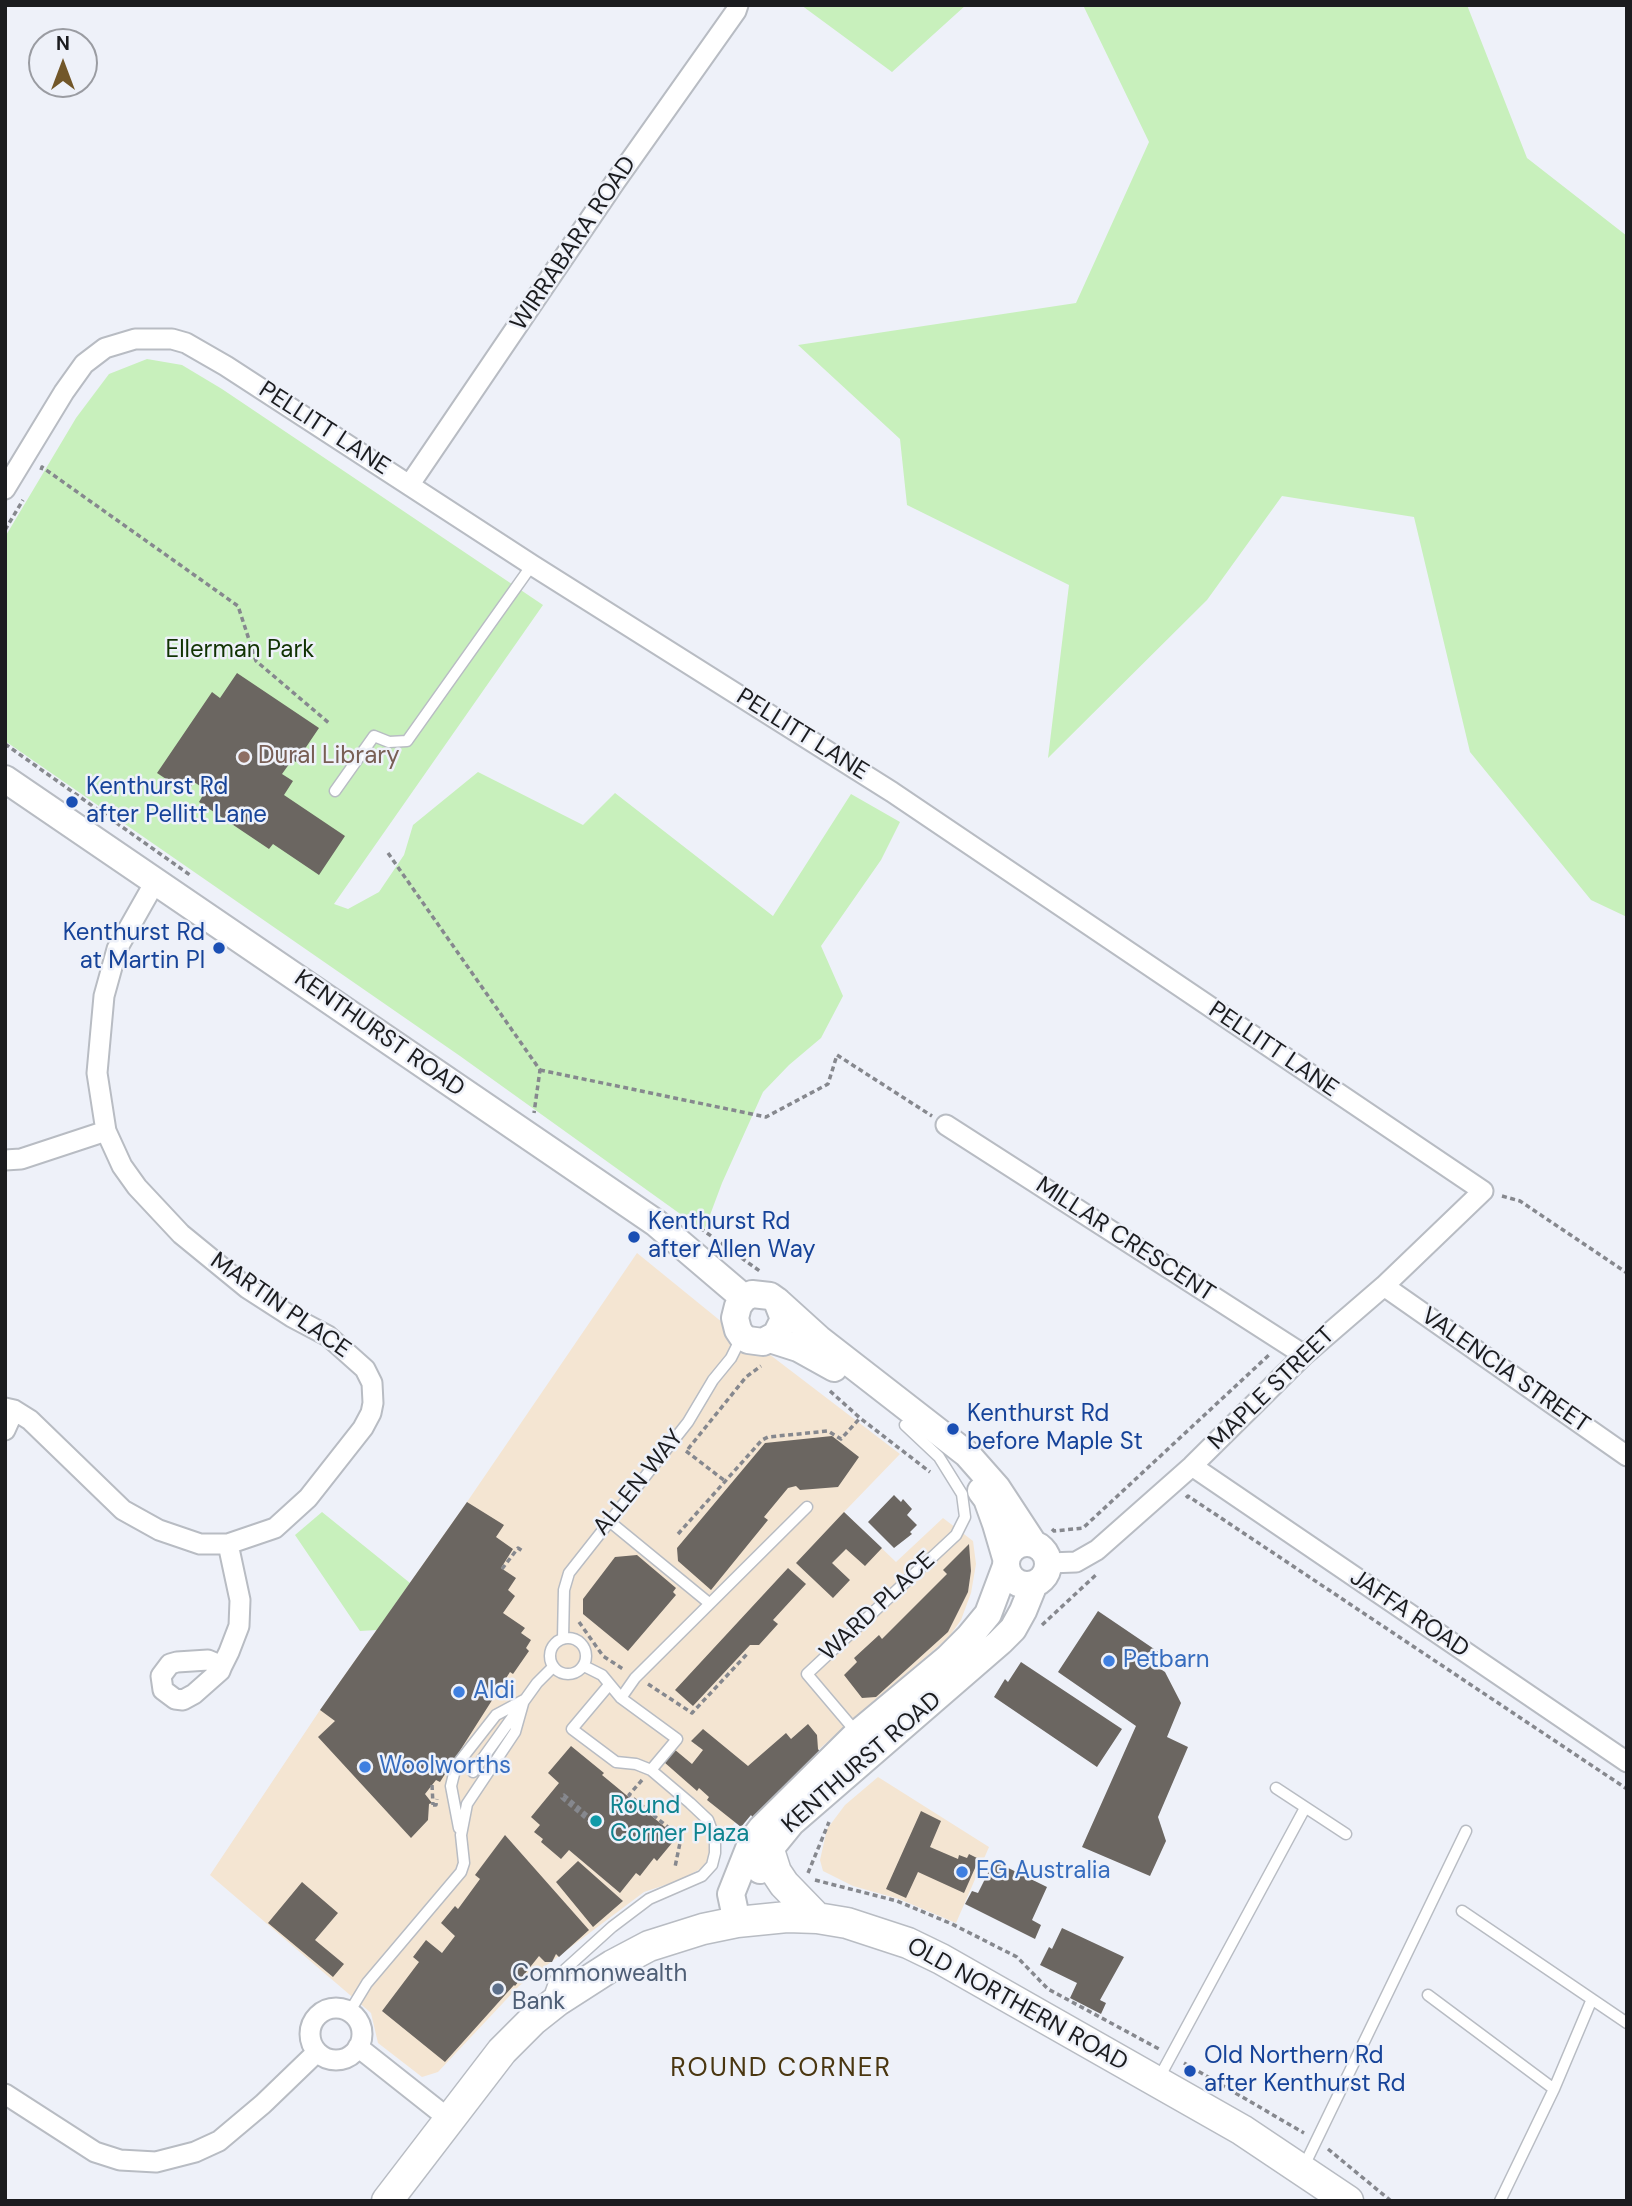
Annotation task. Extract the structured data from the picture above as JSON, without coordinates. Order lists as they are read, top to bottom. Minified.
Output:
{"streets":{"main road":["KENTHURST ROAD","OLD NORTHERN ROAD"],"street":["WIRRABARA ROAD","PELLITT LANE","MILLAR CRESCENT","MARTIN PLACE","VALENCIA STREET","MAPLE STREET","JAFFA ROAD"],"lane":["ALLEN WAY","WARD PLACE"]},"crossings":[["WIRRABARA ROAD","PELLITT LANE"],["PELLITT LANE","MAPLE STREET"],["KENTHURST ROAD","MARTIN PLACE"],["KENTHURST ROAD","MAPLE STREET"],["KENTHURST ROAD","WARD PLACE"],["KENTHURST ROAD","OLD NORTHERN ROAD"],["MILLAR CRESCENT","MAPLE STREET"],["VALENCIA STREET","MAPLE STREET"],["MAPLE STREET","JAFFA ROAD"]],"districts":["ROUND CORNER"],"parks":["Ellerman Park"],"places":["Dural Library","Kenthurst Rd after Pellitt Lane","Kenthurst Rd at Martin Pl","Kenthurst Rd after Allen Way","Kenthurst Rd before Maple St","Petbarn","Aldi","Woolworths","Round Corner Plaza","EG Australia","Commonwealth Bank","Old Northern Rd after Kenthurst Rd"],"north":"top"}
